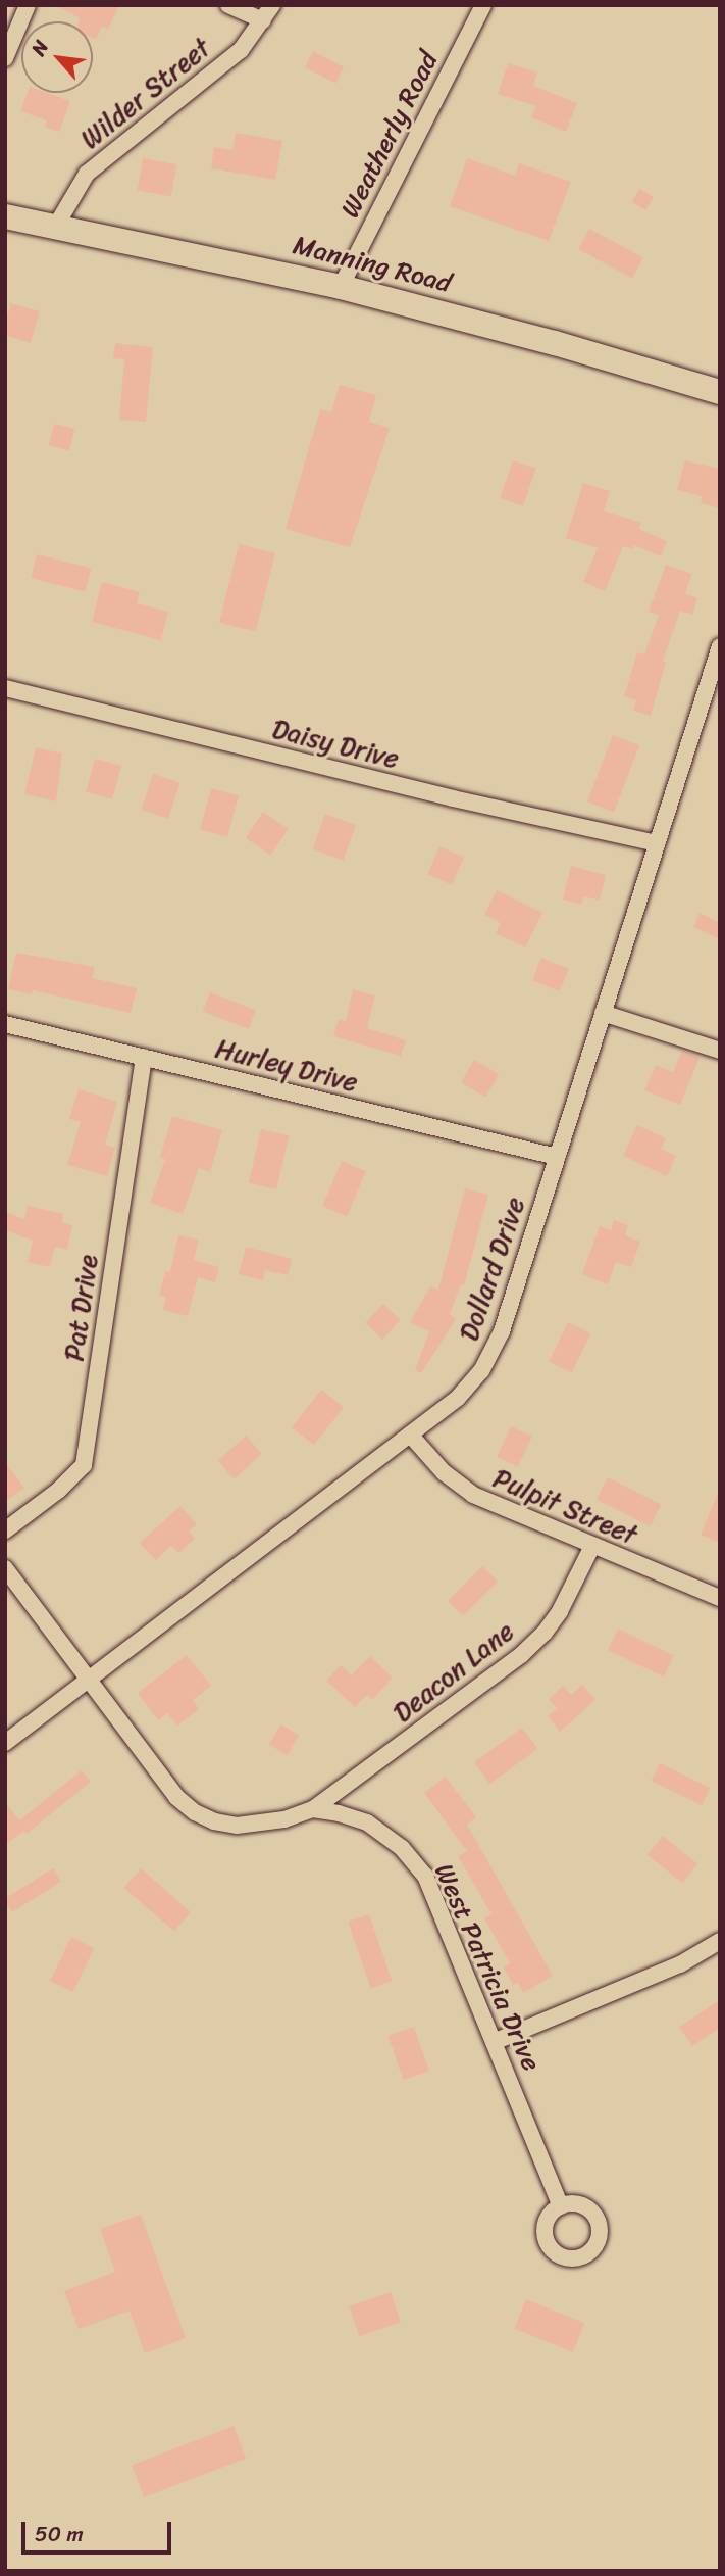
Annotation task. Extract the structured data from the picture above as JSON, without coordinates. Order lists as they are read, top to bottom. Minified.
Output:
{"streets":{"main road":["Manning Road"],"street":["Wilder Street","Weatherly Road","Daisy Drive","Hurley Drive","Dollard Drive","Pat Drive","Pulpit Street","Deacon Lane","West Patricia Drive"]},"crossings":[["Wilder Street","Manning Road"],["Weatherly Road","Manning Road"],["Daisy Drive","Dollard Drive"],["Hurley Drive","Dollard Drive"],["Hurley Drive","Pat Drive"],["Dollard Drive","Pulpit Street"],["Pulpit Street","Deacon Lane"],["Deacon Lane","West Patricia Drive"]],"scale_bar":"50 m","north":"top left"}
